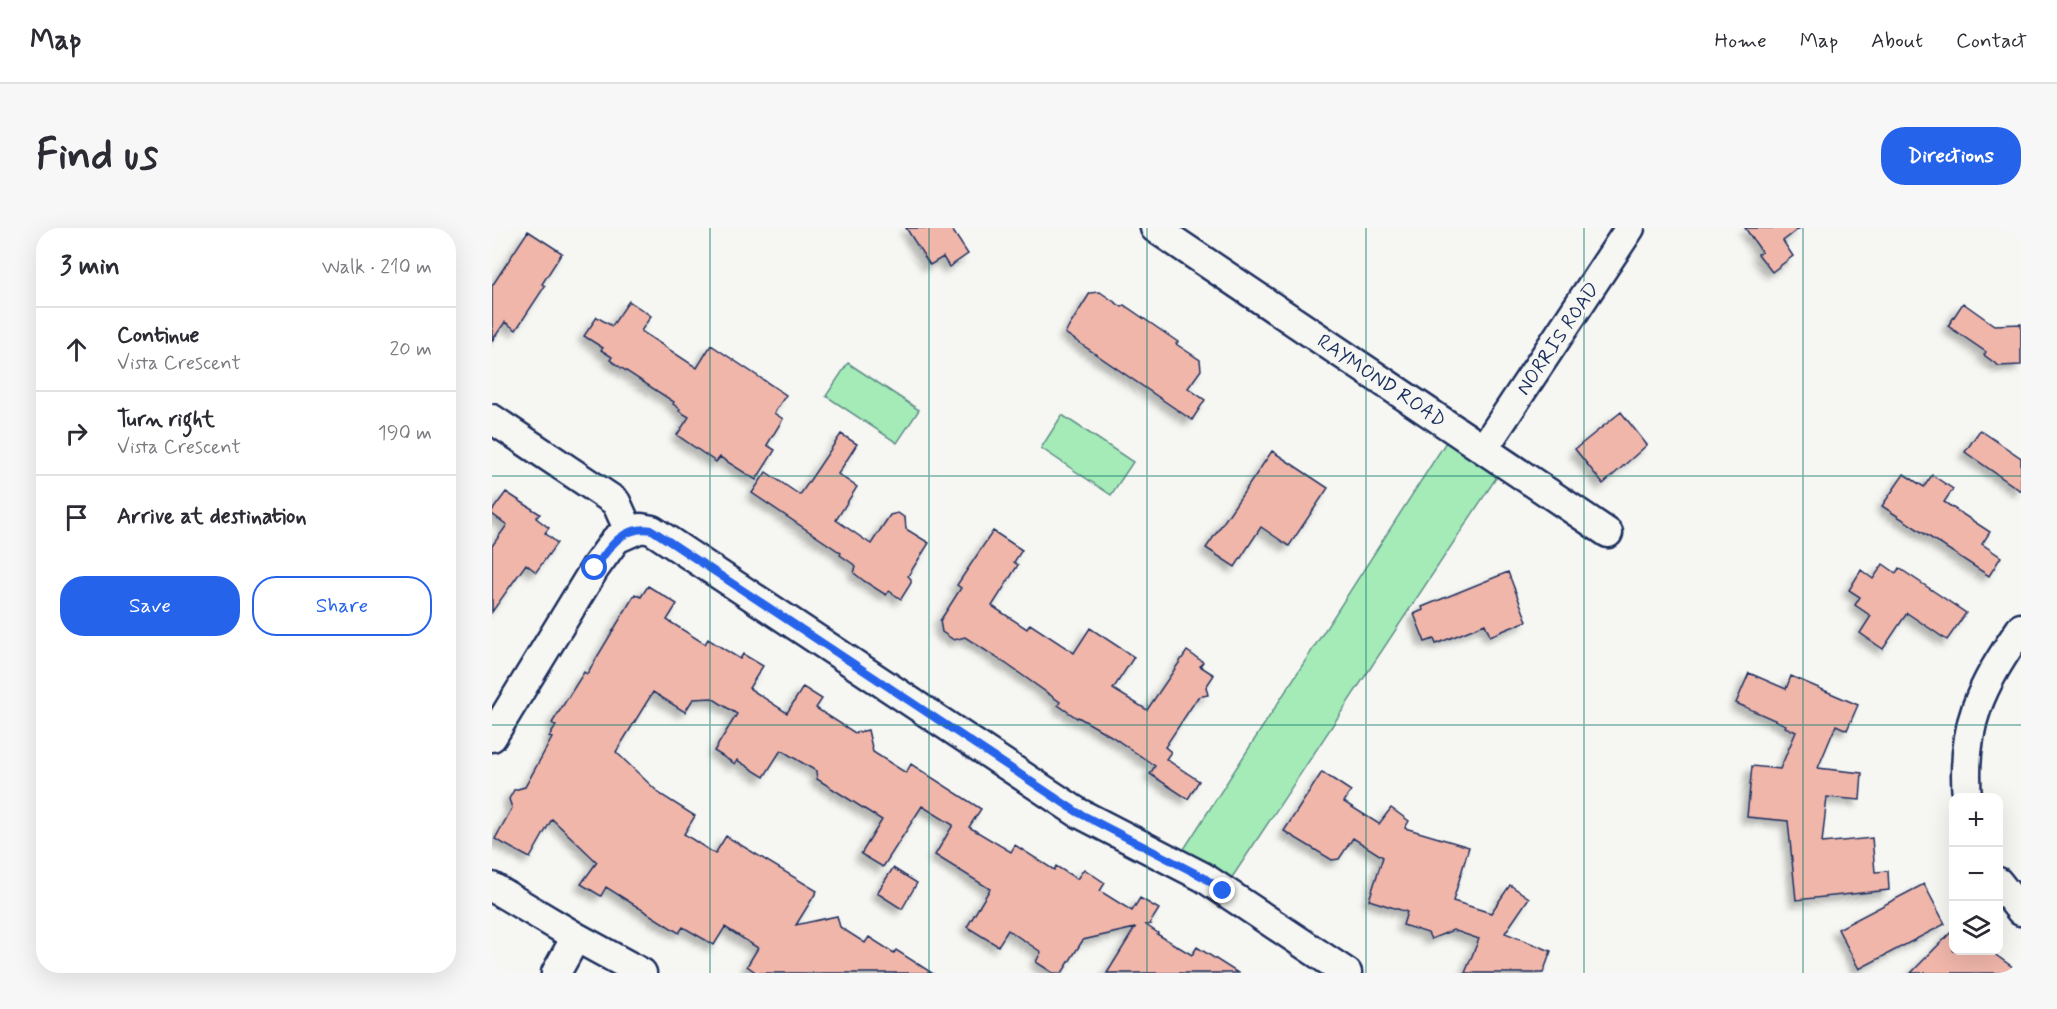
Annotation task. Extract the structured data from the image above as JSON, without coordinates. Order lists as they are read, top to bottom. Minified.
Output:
{"streets":{"street":["NORRIS ROAD","RAYMOND ROAD"]},"crossings":[["NORRIS ROAD","RAYMOND ROAD"]],"page":{"header":"Map","nav":["Home","Map","About","Contact"],"buttons":["Directions",["Save","Share"]],"title":"Find us","heading":["3 min","Walk · 210 m"],"list":[["Continue","Vista Crescent","20 m"],["Turn right","Vista Crescent","190 m"],"Arrive at destination"],"map_buttons":["+","−"]}}
